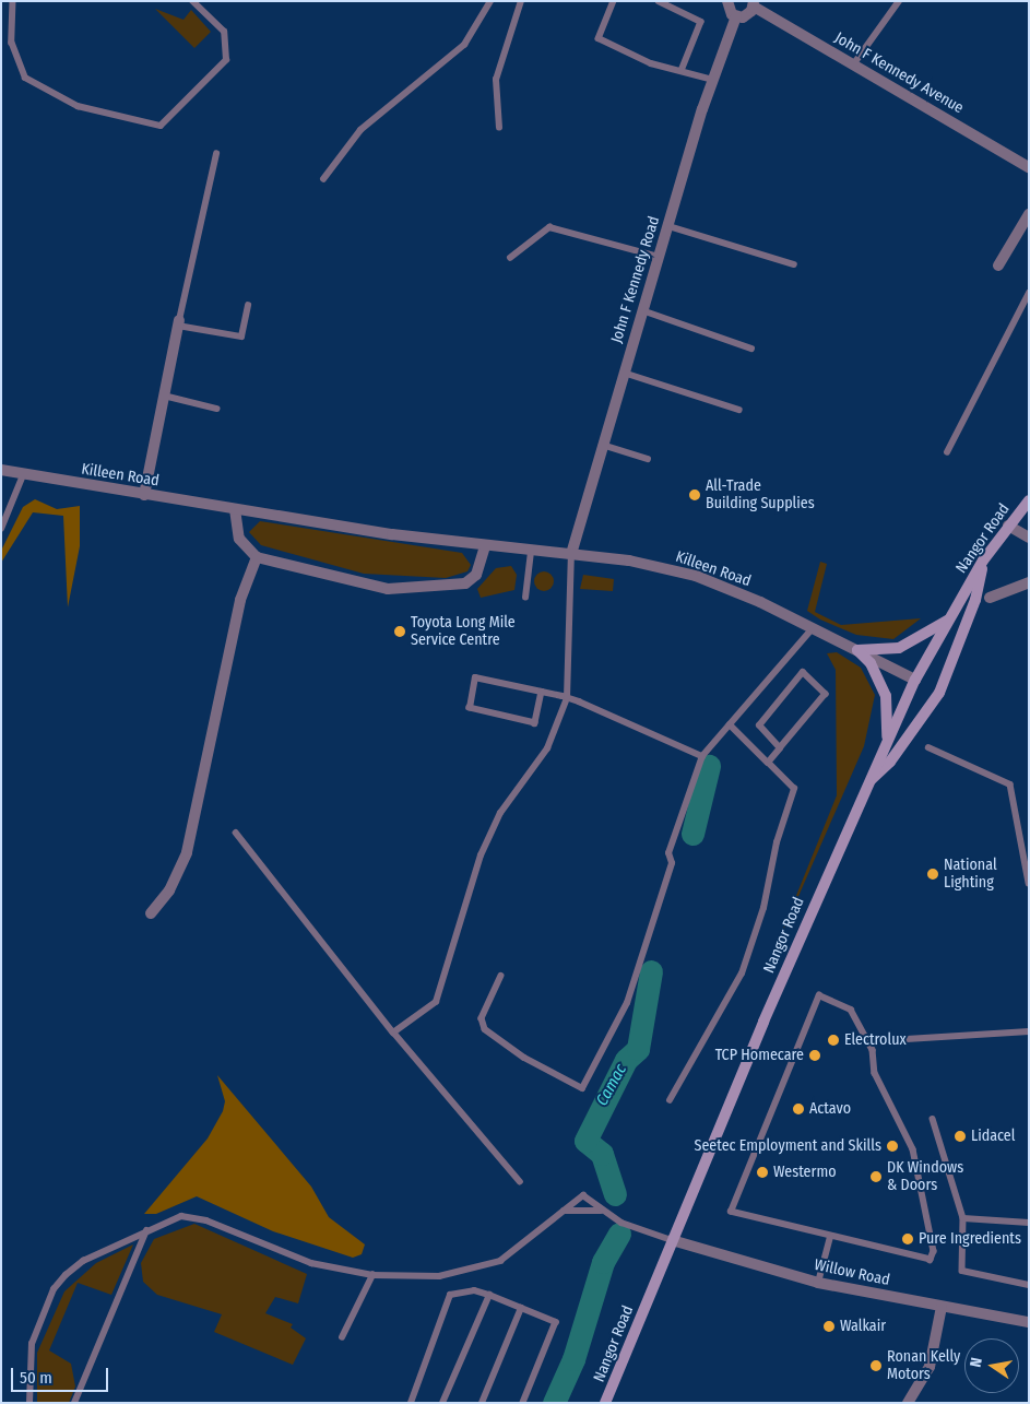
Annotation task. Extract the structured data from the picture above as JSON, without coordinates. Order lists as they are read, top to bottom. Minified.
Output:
{"streets":{"main road":["Nangor Road"],"street":["John F Kennedy Avenue","John F Kennedy Road","Killeen Road","Willow Road"]},"crossings":[["John F Kennedy Road","Killeen Road"],["Killeen Road","Nangor Road"],["Nangor Road","Willow Road"]],"water":["Camac"],"places":["All-Trade Building Supplies","Toyota Long Mile Service Centre","National Lighting","Electrolux","TCP Homecare","Actavo","Lidacel","Seetec Employment and Skills","Westermo","DK Windows & Doors","Pure Ingredients","Walkair","Ronan Kelly Motors"],"scale_bar":"50 m","north":"left"}
